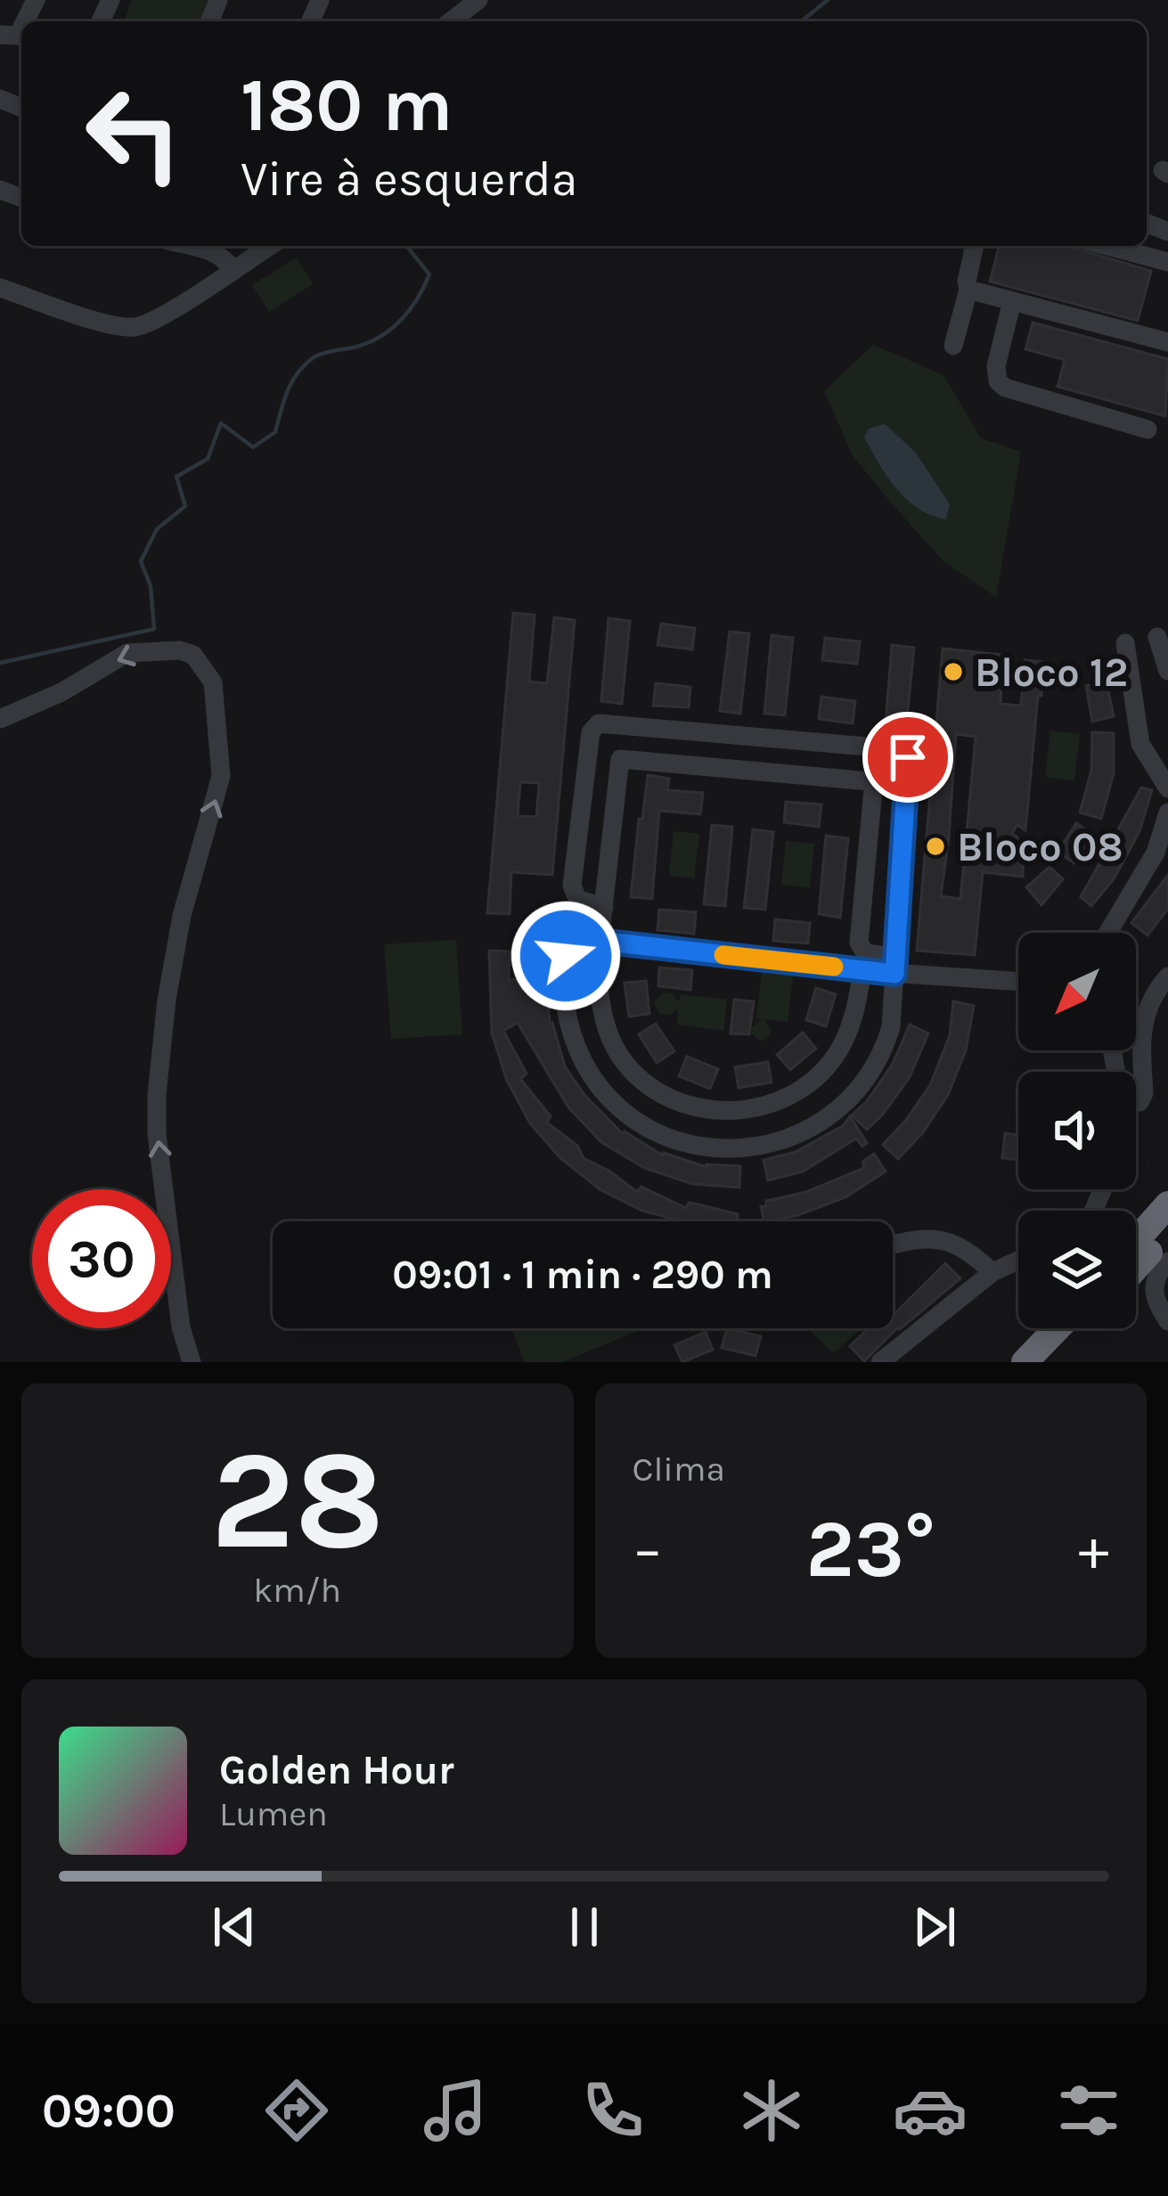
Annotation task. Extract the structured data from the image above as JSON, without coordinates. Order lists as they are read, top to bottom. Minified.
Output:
{"places":["Bloco 12","Bloco 08"],"north":"bottom left","page":{"turn":["180 m","Vire à esquerda"],"limit":"30","trip":"09:01 · 1 min · 290 m","tile":[["28","km/h"],"Clima"],"heat":["−","23°","+"],"song":["Golden Hour","Lumen"],"tabs":"09:00"}}
